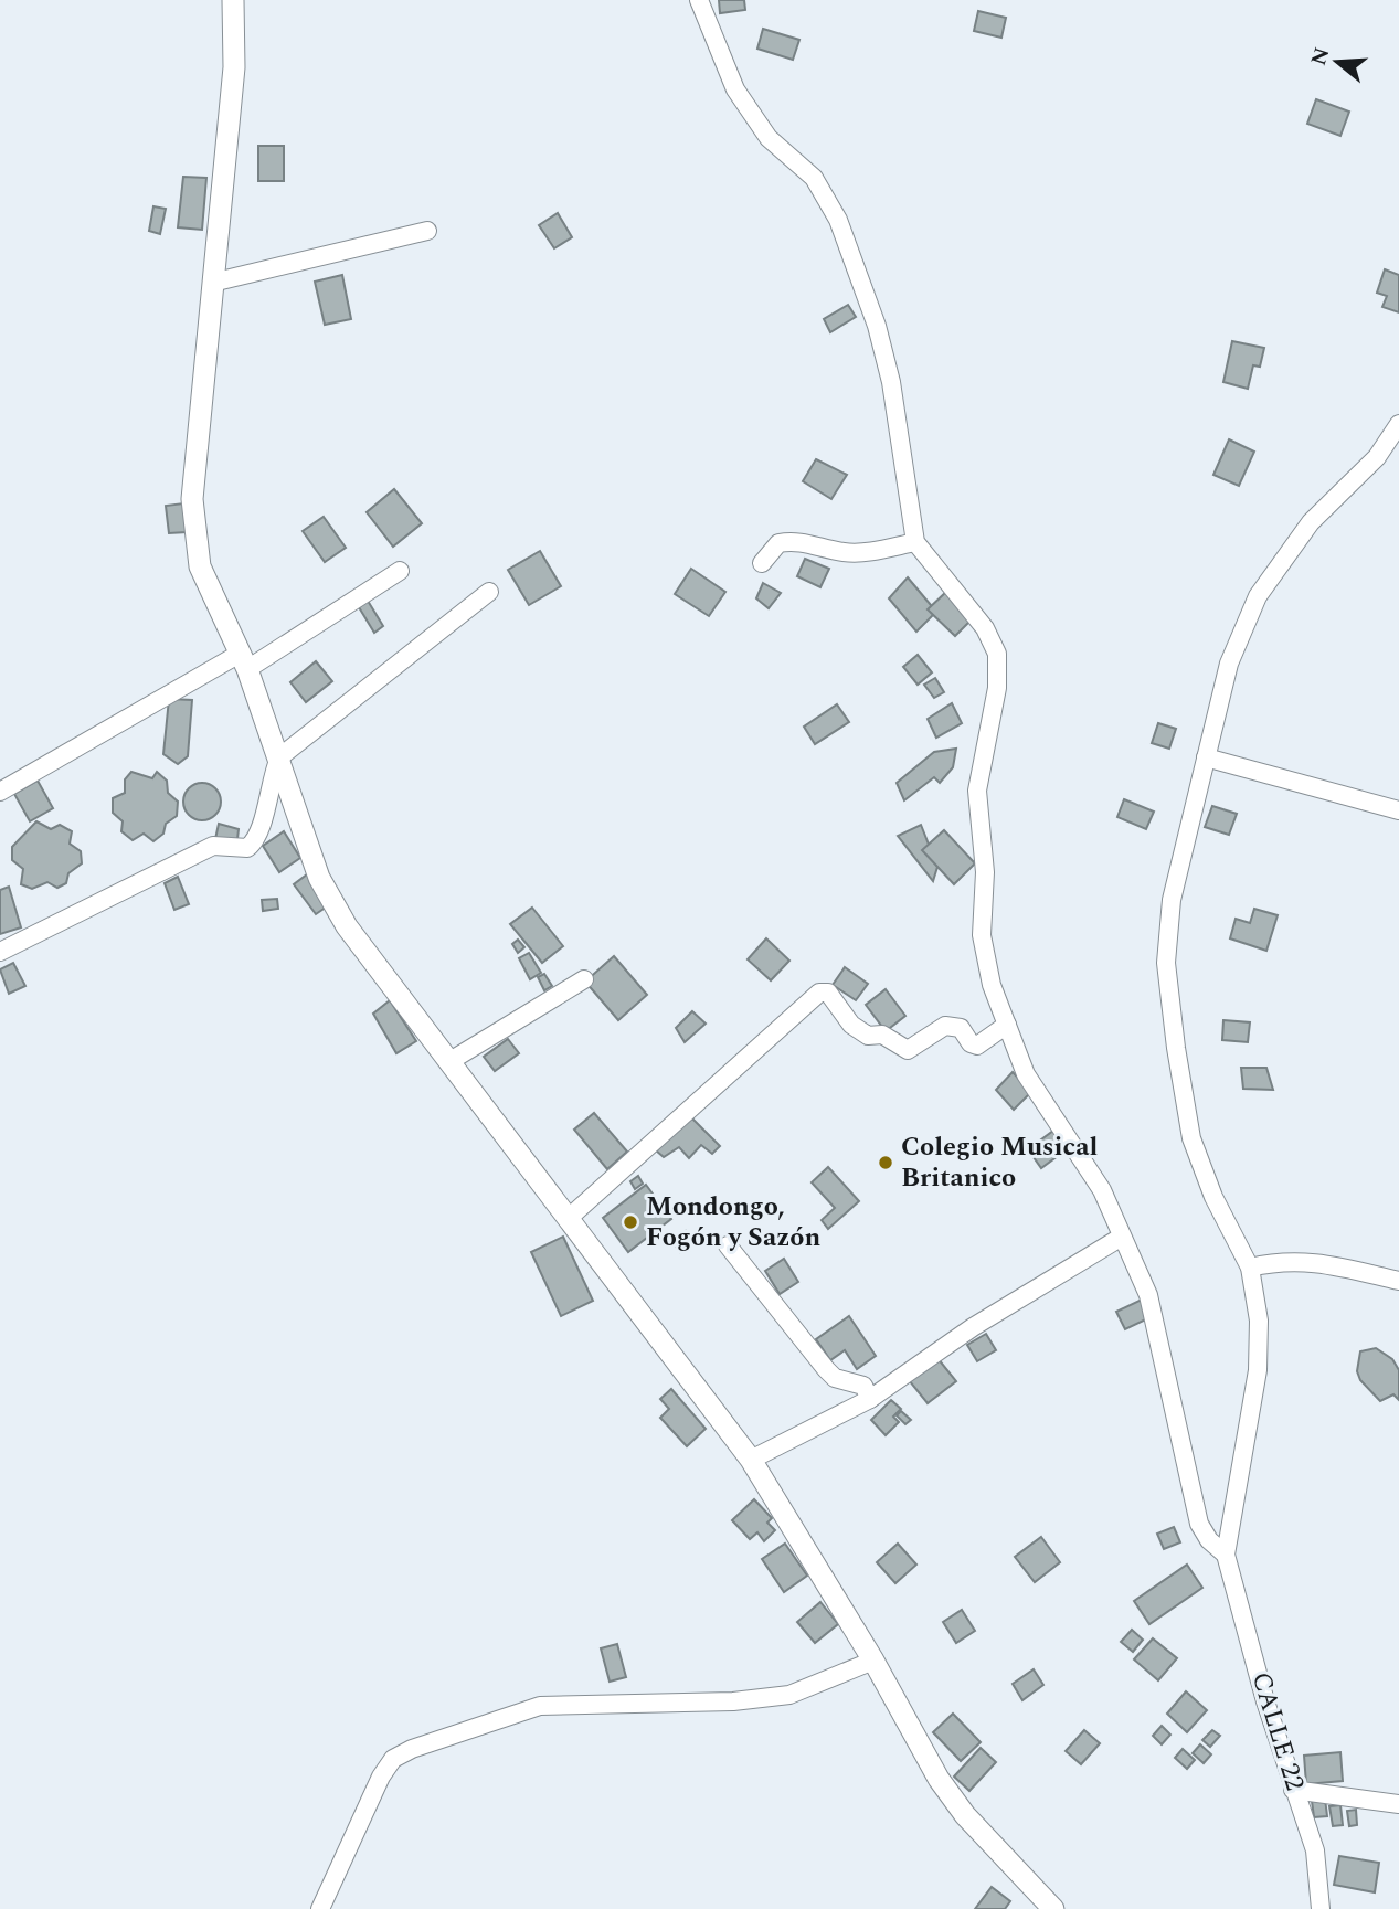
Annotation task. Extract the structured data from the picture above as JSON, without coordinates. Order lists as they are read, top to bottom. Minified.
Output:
{"streets":{"street":["CALLE 22"]},"places":["Colegio Musical Britanico","Mondongo, Fogón y Sazón"],"north":"left"}
